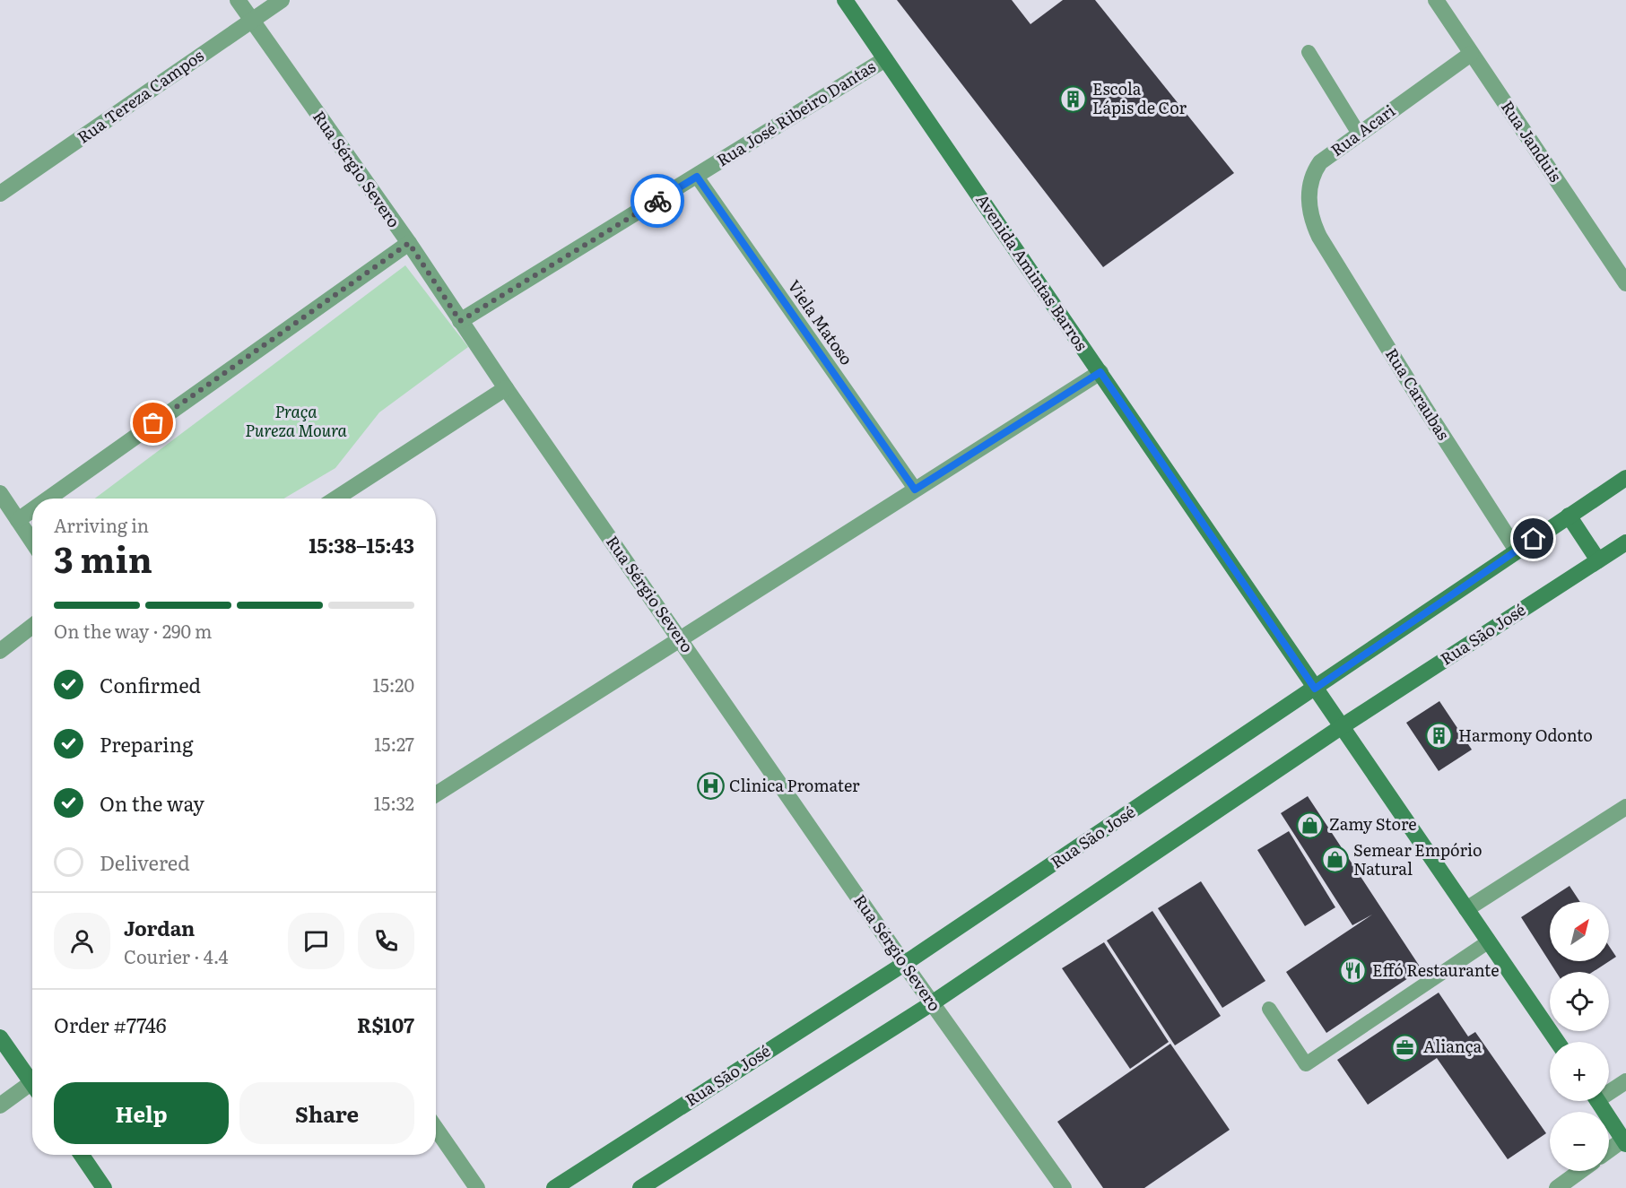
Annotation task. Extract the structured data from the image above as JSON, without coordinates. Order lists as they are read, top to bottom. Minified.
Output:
{"streets":{"main road":["Avenida Amintas Barros","Rua São José"],"street":["Rua Tereza Campos","Rua José Ribeiro Dantas","Rua Acari","Rua Janduis","Rua Sérgio Severo","Rua Caraubas"],"lane":["Viela Matoso"]},"crossings":[["Rua Tereza Campos","Rua Sérgio Severo"],["Rua José Ribeiro Dantas","Rua Sérgio Severo"],["Rua José Ribeiro Dantas","Avenida Amintas Barros"],["Rua José Ribeiro Dantas","Viela Matoso"],["Rua Acari","Rua Janduis"],["Rua Acari","Rua Caraubas"],["Rua Sérgio Severo","Rua São José"],["Avenida Amintas Barros","Rua São José"],["Rua Caraubas","Rua São José"]],"parks":["Praça Pureza Moura"],"places":{"building":["Escola Lápis de Cor","Harmony Odonto"],"hospital":["Clinica Promater"],"shop":["Zamy Store","Semear Empório Natural"],"restaurant":["Effó Restaurante"],"office":["Aliança"]},"north":"top right","page":{"heading":["3 min","Arriving in","15:38–15:43"],"panel":["Jordan","Courier · 4.4","Order #7746","R$107"],"bar":"On the way · 290 m","list":[["Confirmed","15:20"],["Preparing","15:27"],["On the way","15:32"],"Delivered"],"map_buttons":["+","−"],"buttons":["Help","Share"]}}
